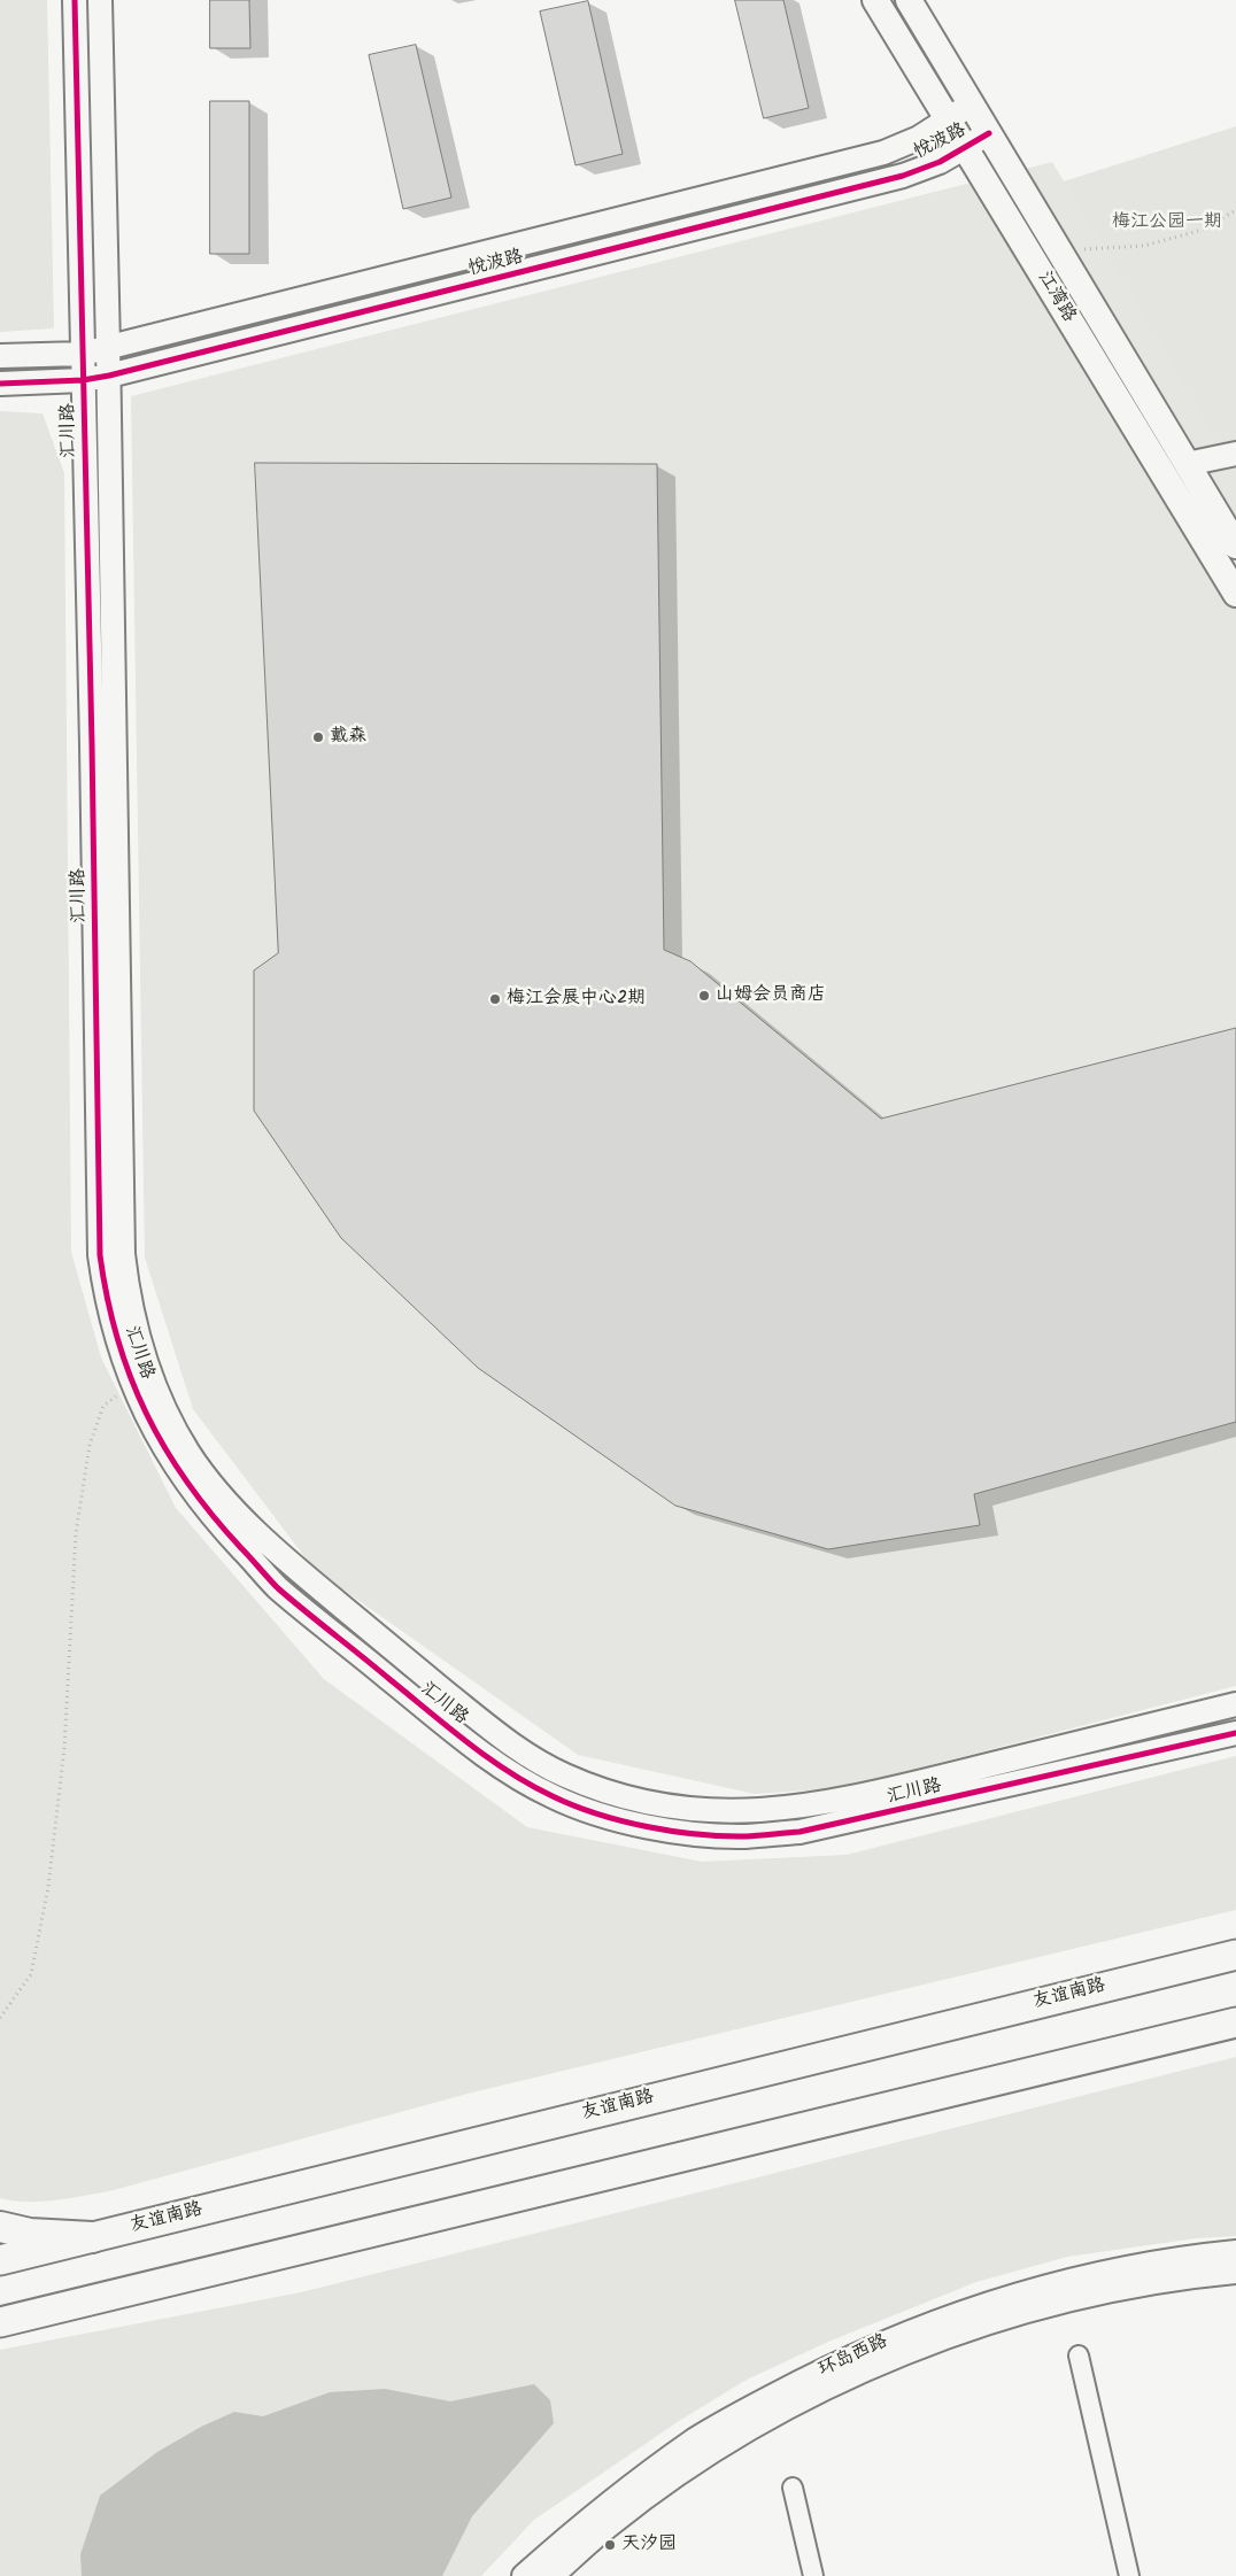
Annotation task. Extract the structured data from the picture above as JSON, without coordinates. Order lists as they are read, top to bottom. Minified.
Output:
{"streets":{"main road":["江湾路","友谊南路"],"street":["悦波路","汇川路","环岛西路"]},"crossings":[["悦波路","江湾路"],["悦波路","汇川路"]],"parks":["梅江公园一期"],"places":["戴森","山姆会员商店","梅江会展中心2期","天汐园"]}
